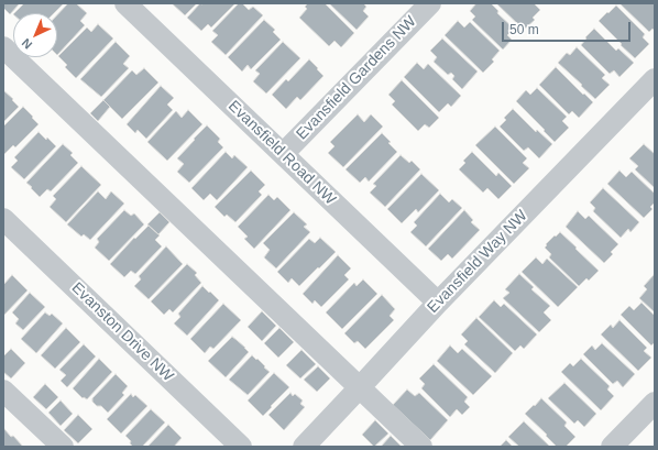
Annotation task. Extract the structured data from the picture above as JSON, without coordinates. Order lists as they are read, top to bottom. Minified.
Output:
{"streets":{"street":["Evansfield Gardens NW","Evansfield Road NW","Evansfield Way NW","Evanston Drive NW"]},"crossings":[["Evansfield Gardens NW","Evansfield Road NW"],["Evansfield Road NW","Evansfield Way NW"]],"scale_bar":"50 m","north":"bottom left"}
